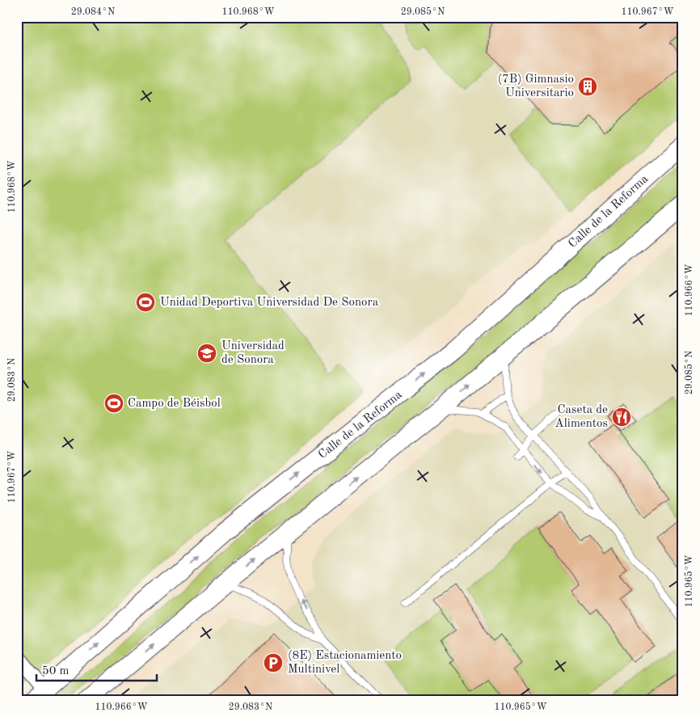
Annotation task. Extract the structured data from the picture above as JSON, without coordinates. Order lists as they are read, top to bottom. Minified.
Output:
{"streets":{"main road":["Calle de la Reforma"]},"places":{"building":["(7B) Gimnasio Universitario"],"sports":["Unidad Deportiva Universidad De Sonora","Campo de Béisbol"],"school or university":["Universidad de Sonora"],"restaurant":["Caseta de Alimentos"],"parking":["(8E) Estacionamiento Multinivel"]},"scale_bar":"50 m","coordinates":["29.084°N","110.968°W","29.085°N","110.967°W","110.966°W","29.083°N","110.965°W"]}
